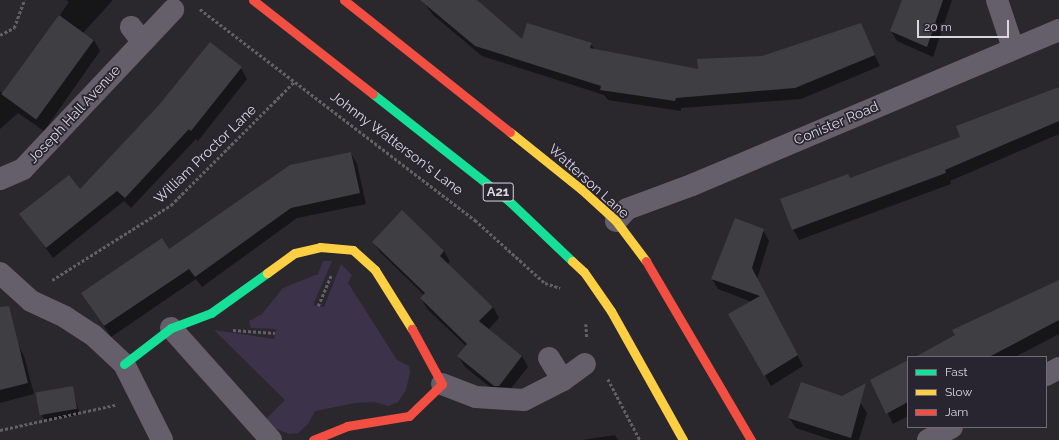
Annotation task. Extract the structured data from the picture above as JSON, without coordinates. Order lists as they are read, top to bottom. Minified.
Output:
{"streets":{"main road":["Johnny Watterson's Lane","Watterson Lane","A21"],"street":["Joseph Hall Avenue","Conister Road"],"path":["William Proctor Lane"]},"crossings":[["Conister Road","Watterson Lane"],["Johnny Watterson's Lane","William Proctor Lane"]],"legend":["Fast","Slow","Jam"],"scale_bar":"20 m"}
